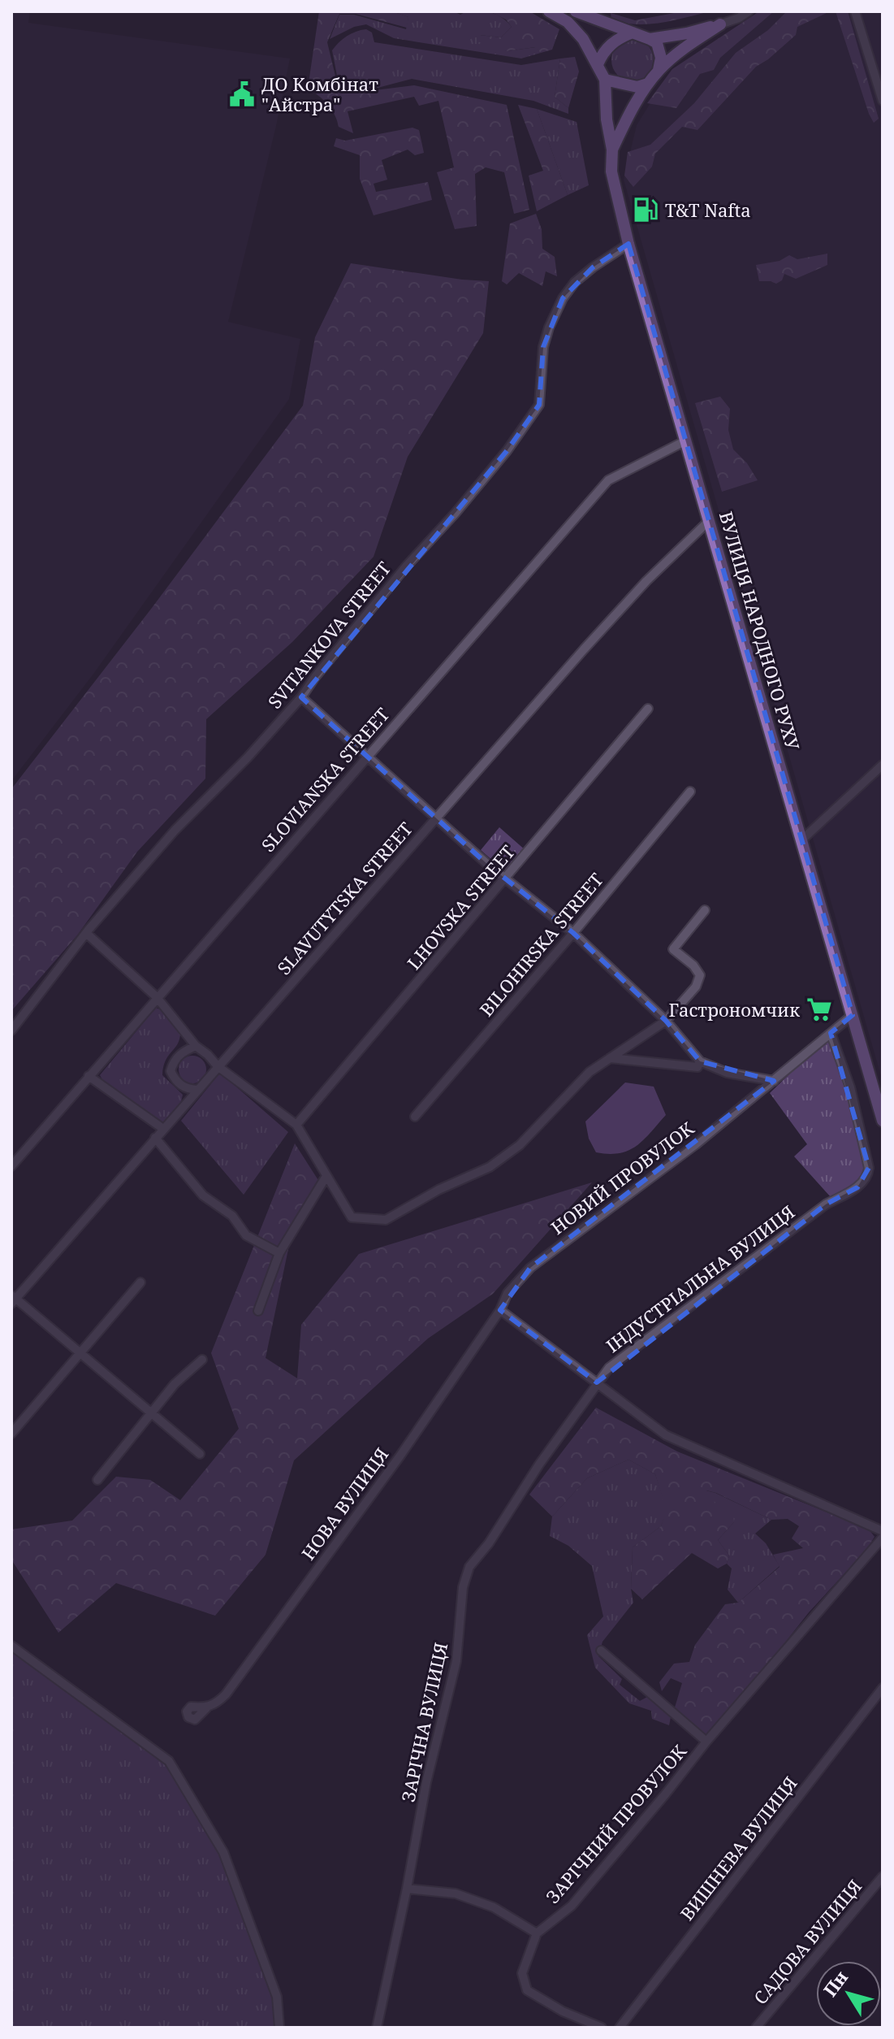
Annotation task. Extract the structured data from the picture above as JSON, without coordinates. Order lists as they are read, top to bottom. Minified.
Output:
{"streets":{"main road":["ВУЛИЦЯ НАРОДНОГО РУХУ"],"street":["SVITANKOVA STREET","SLOVIANSKA STREET","SLAVUTYTSKA STREET","LHOVSKA STREET","BILOHIRSKA STREET","НОВИЙ ПРОВУЛОК","ІНДУСТРІАЛЬНА ВУЛИЦЯ","НОВА ВУЛИЦЯ","ЗАРІЧНА ВУЛИЦЯ","ЗАРІЧНИЙ ПРОВУЛОК","ВИШНЕВА ВУЛИЦЯ","САДОВА ВУЛИЦЯ"]},"crossings":[["ВУЛИЦЯ НАРОДНОГО РУХУ","SVITANKOVA STREET"],["ВУЛИЦЯ НАРОДНОГО РУХУ","SLOVIANSKA STREET"],["ВУЛИЦЯ НАРОДНОГО РУХУ","SLAVUTYTSKA STREET"],["ВУЛИЦЯ НАРОДНОГО РУХУ","НОВИЙ ПРОВУЛОК"],["НОВИЙ ПРОВУЛОК","ІНДУСТРІАЛЬНА ВУЛИЦЯ"],["НОВИЙ ПРОВУЛОК","НОВА ВУЛИЦЯ"],["ІНДУСТРІАЛЬНА ВУЛИЦЯ","ЗАРІЧНА ВУЛИЦЯ"]],"places":{"public building":["ДО Комбінат \"Айстра\""],"fuel station":["T&T Nafta"],"supermarket":["Гастрономчик"]},"north":"top left"}
